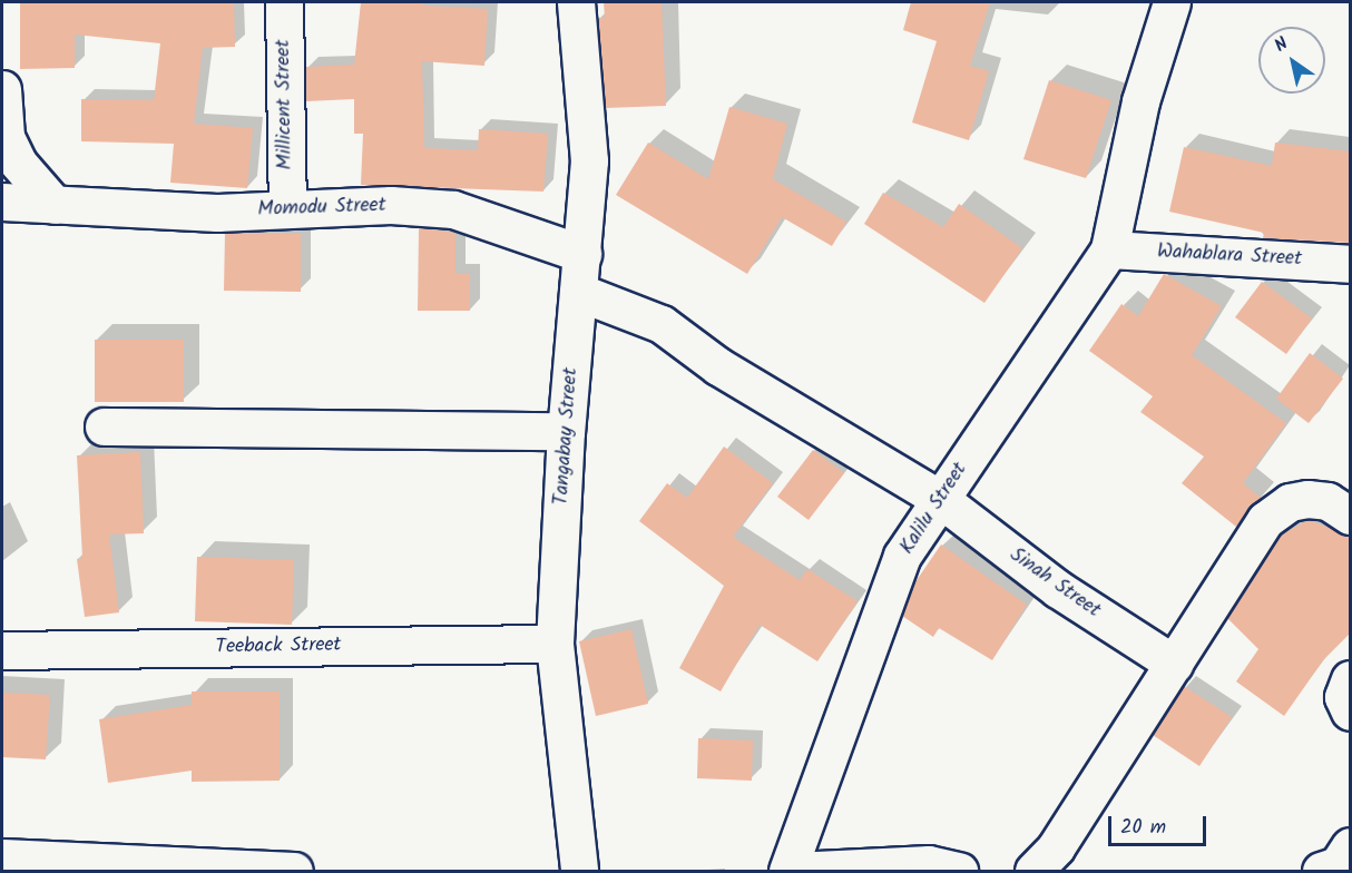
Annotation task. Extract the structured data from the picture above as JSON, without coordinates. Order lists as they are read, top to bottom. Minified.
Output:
{"streets":{"street":["Millicent Street","Momodu Street","Wahablara Street","Tangabay Street","Kalilu Street","Sinah Street","Teeback Street"]},"crossings":[["Millicent Street","Momodu Street"],["Momodu Street","Tangabay Street"],["Wahablara Street","Kalilu Street"],["Tangabay Street","Sinah Street"],["Tangabay Street","Teeback Street"],["Kalilu Street","Sinah Street"]],"scale_bar":"20 m","north":"top left"}
